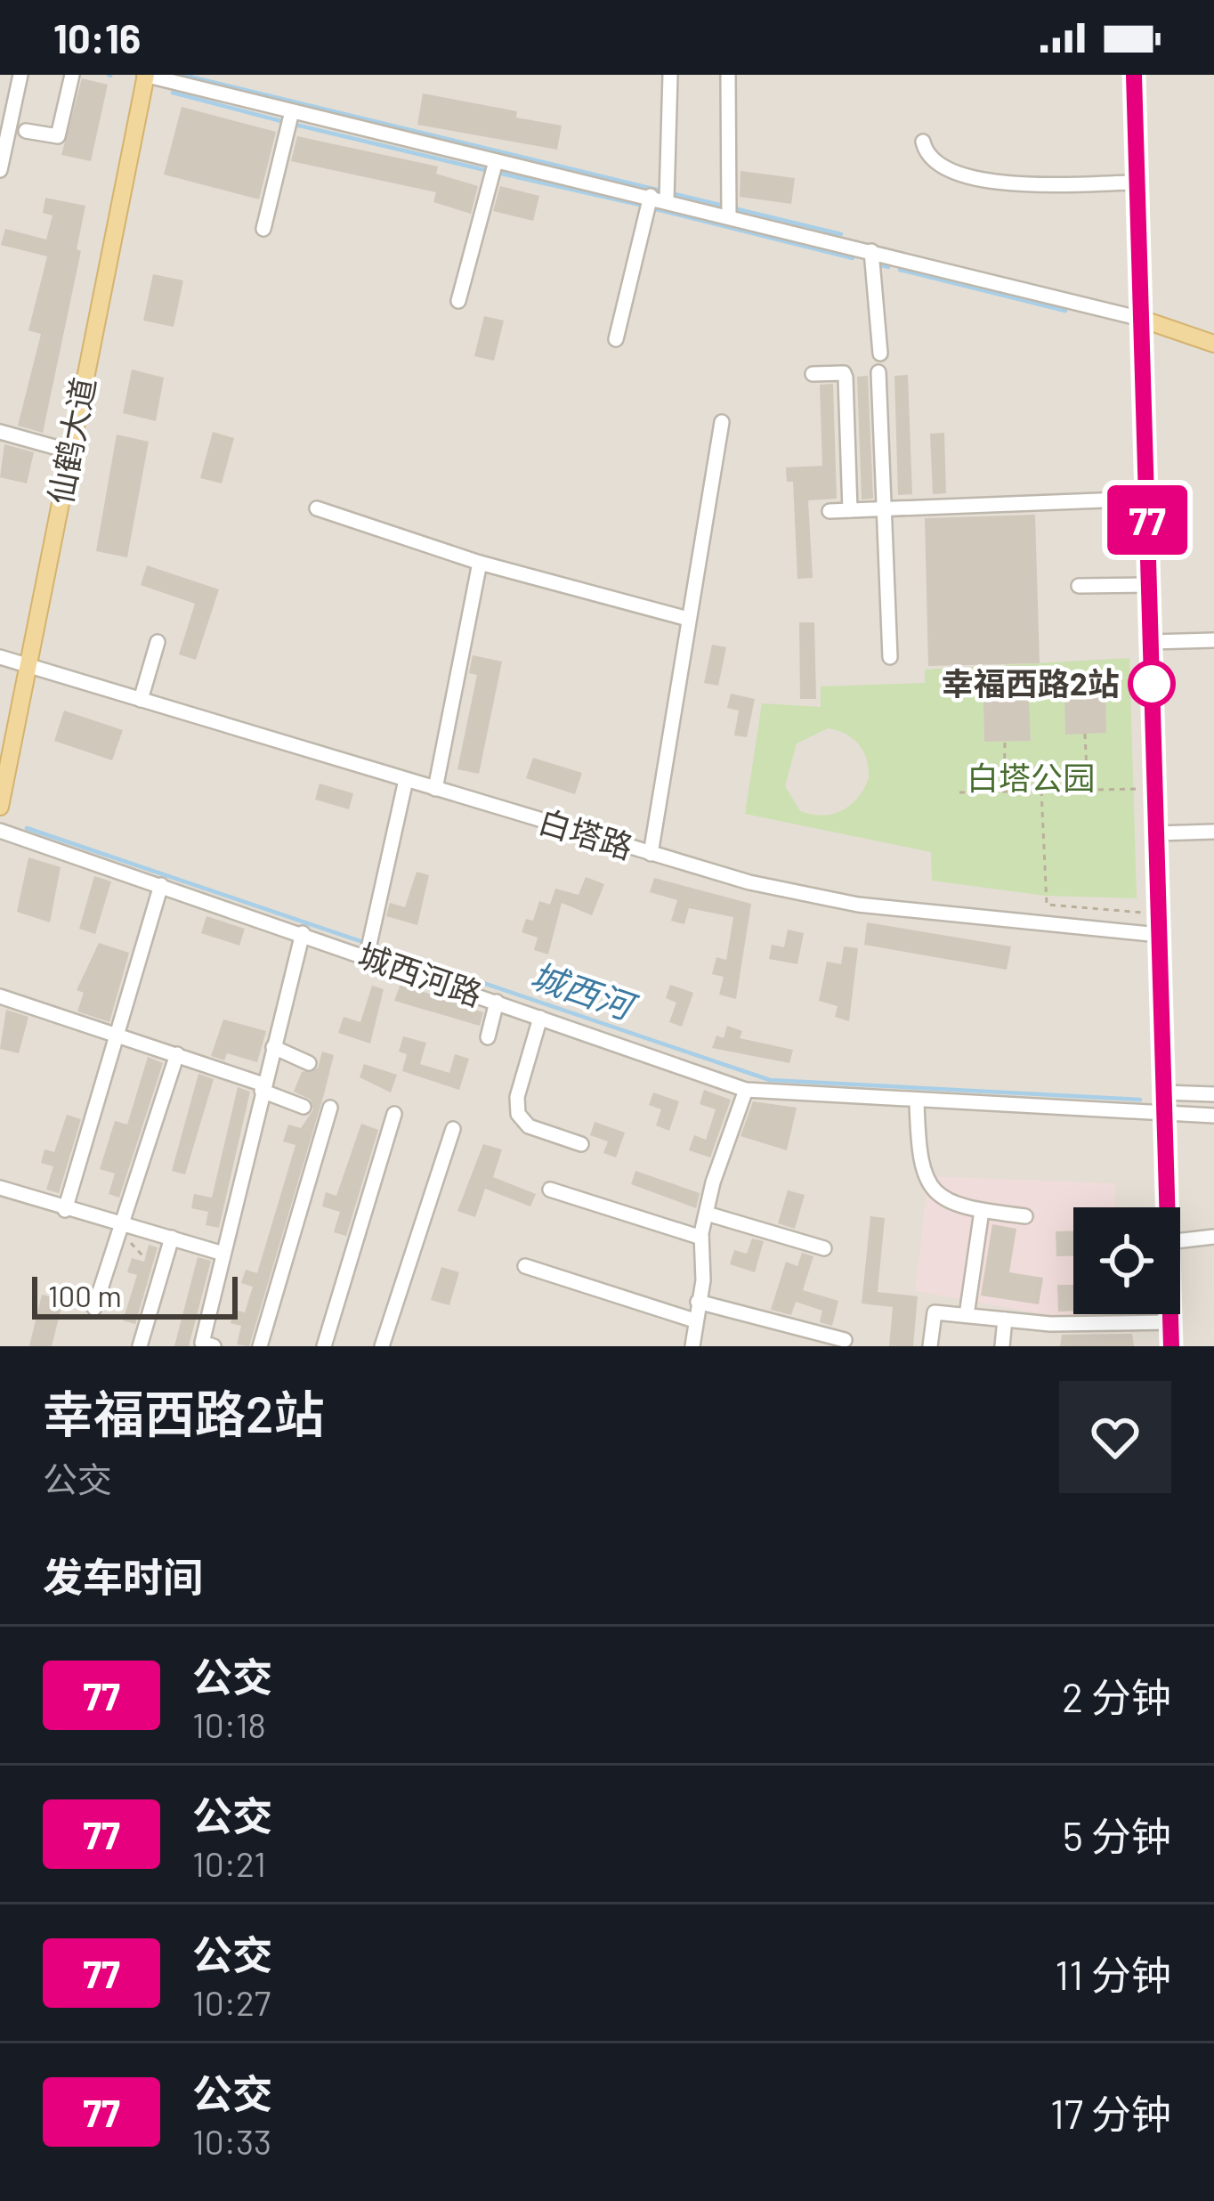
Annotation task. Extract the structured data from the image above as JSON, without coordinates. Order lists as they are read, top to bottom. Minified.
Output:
{"streets":{"main road":["仙鹤大道"],"street":["白塔路","城西河路"]},"crossings":[["仙鹤大道","白塔路"]],"water":["城西河"],"parks":["白塔公园"],"places":["幸福西路2站"],"lines":["bus line 77"],"scale_bar":"100 m","page":{"status":"10:16","on_map":"77","scale":"100 m","heading":[["幸福西路2站","公交"],"发车时间"],"list":[{"mark":"77","name":"公交","note":"10:18","value":"2 分钟"},{"mark":"77","name":"公交","note":"10:21","value":"5 分钟"},{"mark":"77","name":"公交","note":"10:27","value":"11 分钟"},{"mark":"77","name":"公交","note":"10:33","value":"17 分钟"}]}}
